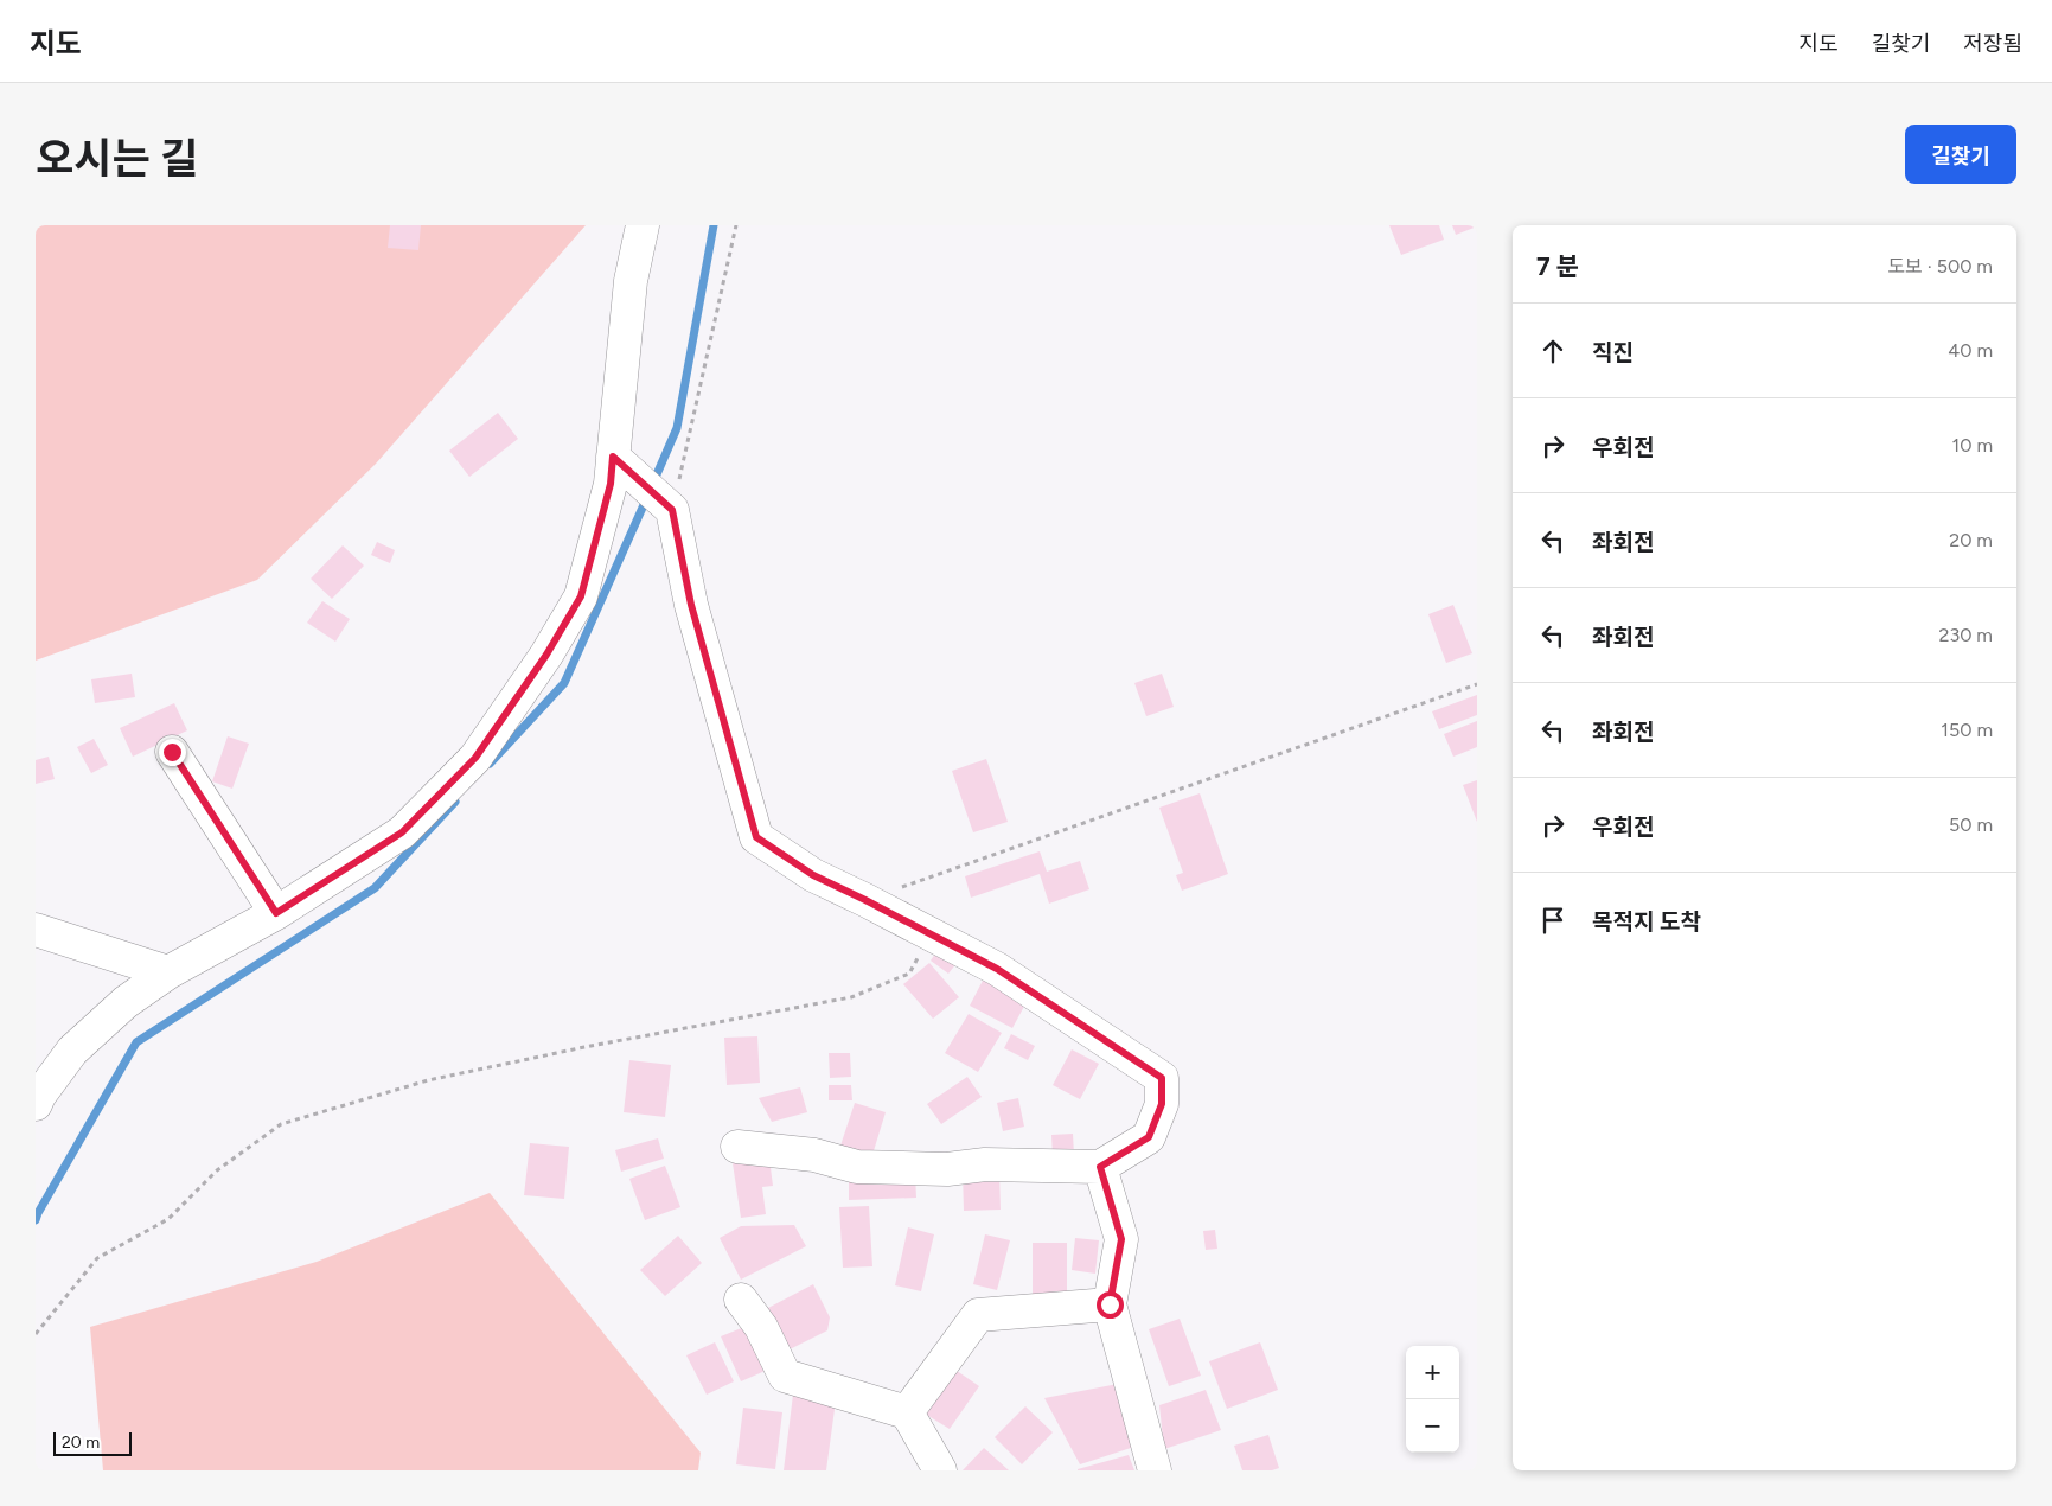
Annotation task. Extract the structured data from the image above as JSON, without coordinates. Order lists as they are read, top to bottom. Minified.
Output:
{"scale_bar":"20 m","page":{"header":"지도","nav":["지도","길찾기","저장됨"],"title":"오시는 길","buttons":"길찾기","heading":["7 분","도보 · 500 m"],"list":[["직진","40 m"],["우회전","10 m"],["좌회전","20 m"],["좌회전","230 m"],["좌회전","150 m"],["우회전","50 m"],"목적지 도착"],"map_buttons":["+","−"],"scale":"20 m"}}
